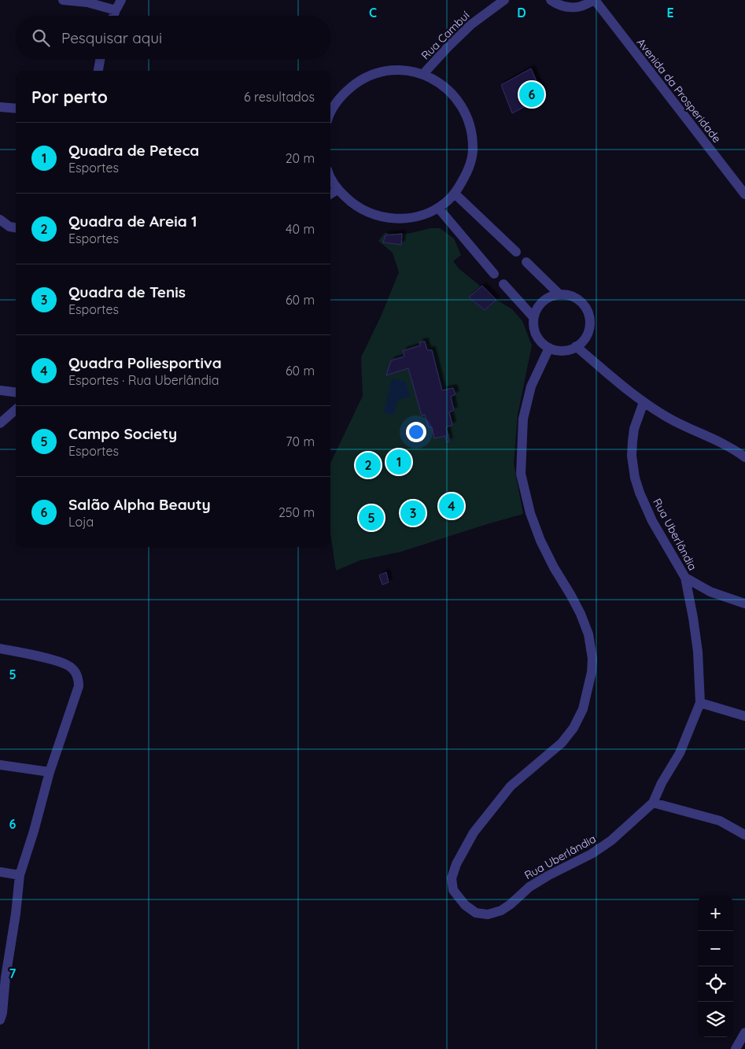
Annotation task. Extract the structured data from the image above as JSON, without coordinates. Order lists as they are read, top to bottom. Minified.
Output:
{"streets":{"street":["Rua Cambuí","Avenida da Prosperidade","Rua Uberlândia"]},"page":{"search":"Pesquisar aqui","heading":["Por perto","6 resultados"],"pins":["6","1","2","4","3","5"],"list":[{"mark":"1","name":"Quadra de Peteca","note":"Esportes","value":"20 m"},{"mark":"2","name":"Quadra de Areia 1","note":"Esportes","value":"40 m"},{"mark":"3","name":"Quadra de Tenis","note":"Esportes","value":"60 m"},{"mark":"4","name":"Quadra Poliesportiva","note":"Esportes · Rua Uberlândia","value":"60 m"},{"mark":"5","name":"Campo Society","note":"Esportes","value":"70 m"},{"mark":"6","name":"Salão Alpha Beauty","note":"Loja","value":"250 m"}],"map_buttons":["+","−"]},"grid":{"columns":["C","D","E"],"rows":["5","6","7"]}}
